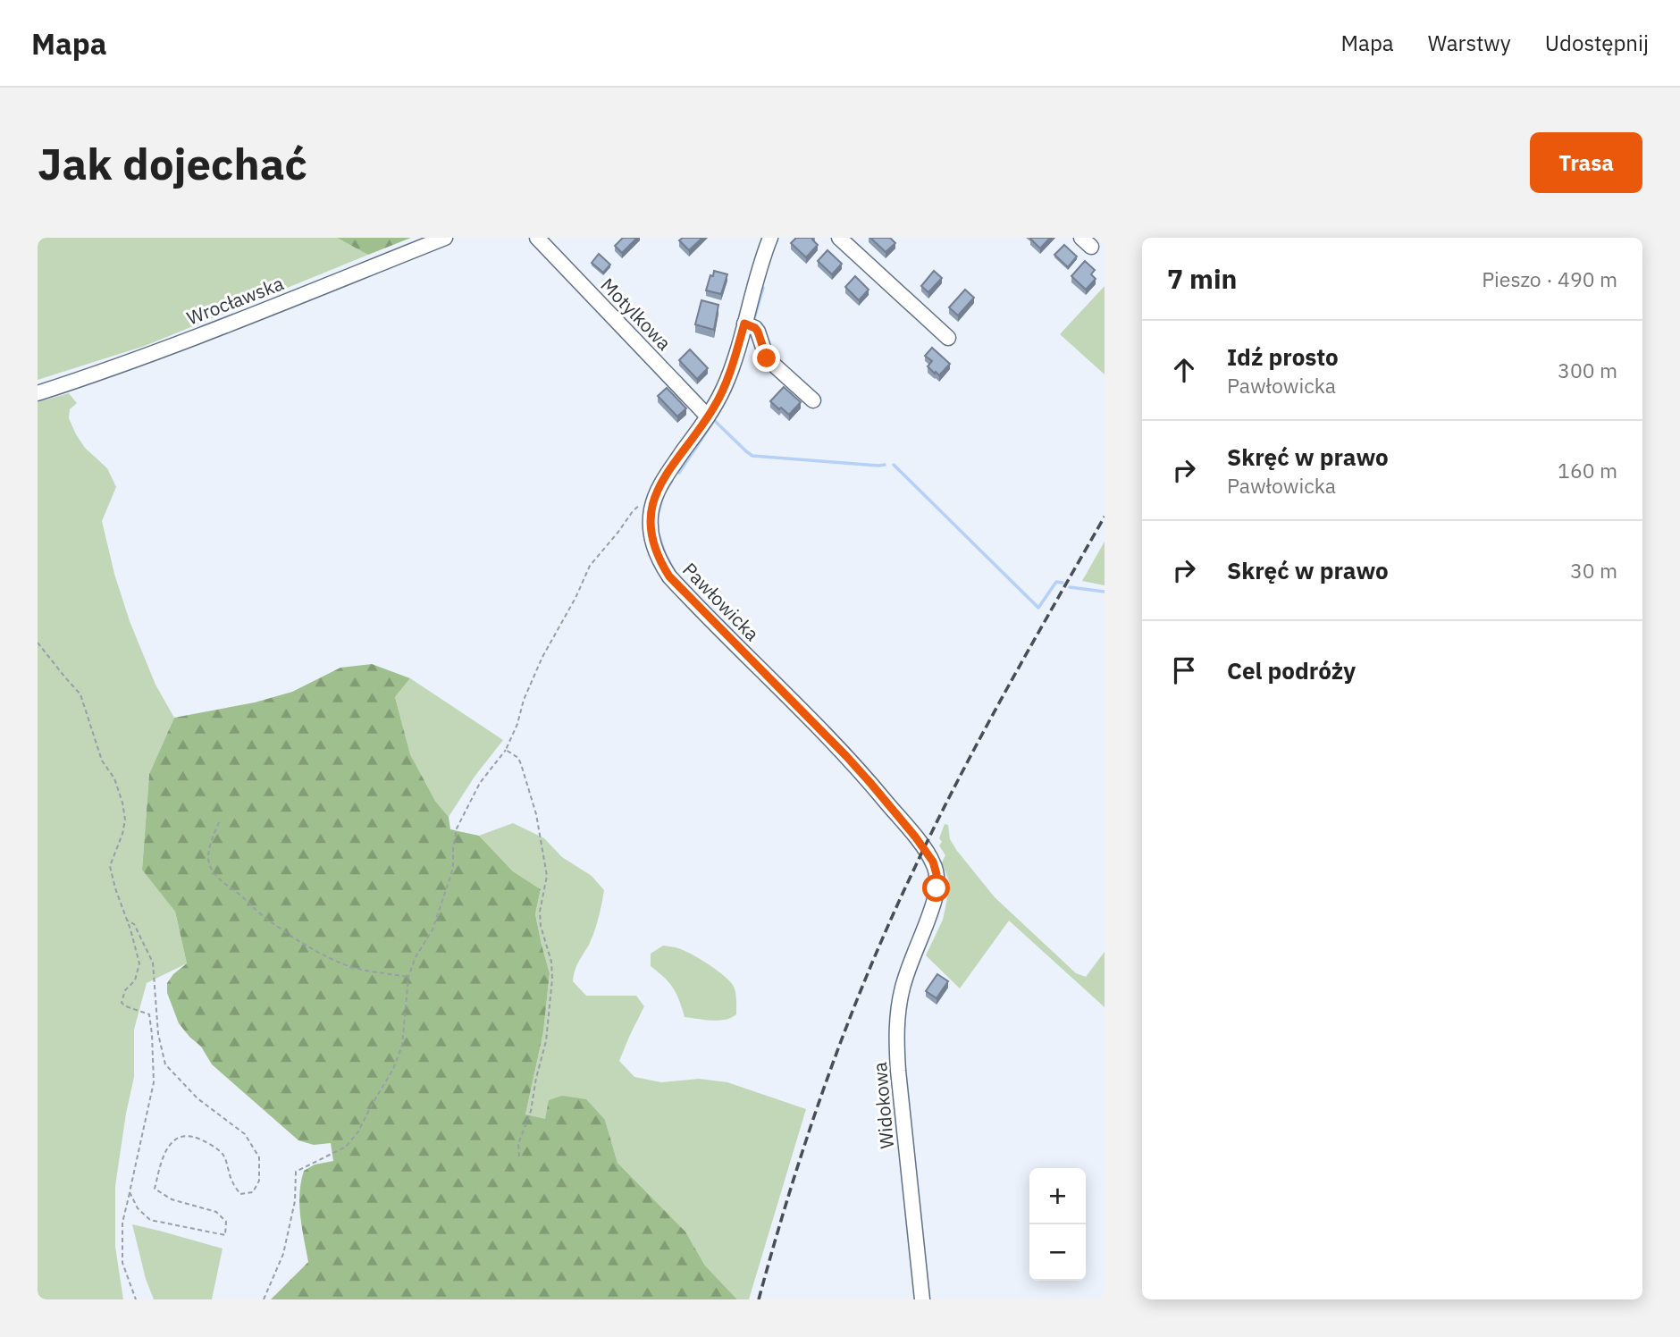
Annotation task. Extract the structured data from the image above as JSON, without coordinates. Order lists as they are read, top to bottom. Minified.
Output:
{"streets":{"street":["Wrocławska","Motylkowa","Pawłowicka","Widokowa"]},"crossings":[["Motylkowa","Pawłowicka"],["Pawłowicka","Widokowa"]],"page":{"header":"Mapa","nav":["Mapa","Warstwy","Udostępnij"],"buttons":"Trasa","title":"Jak dojechać","heading":["7 min","Pieszo · 490 m"],"list":[["Idź prosto","Pawłowicka","300 m"],["Skręć w prawo","Pawłowicka","160 m"],["Skręć w prawo","30 m"],"Cel podróży"],"map_buttons":["+","−"]}}
